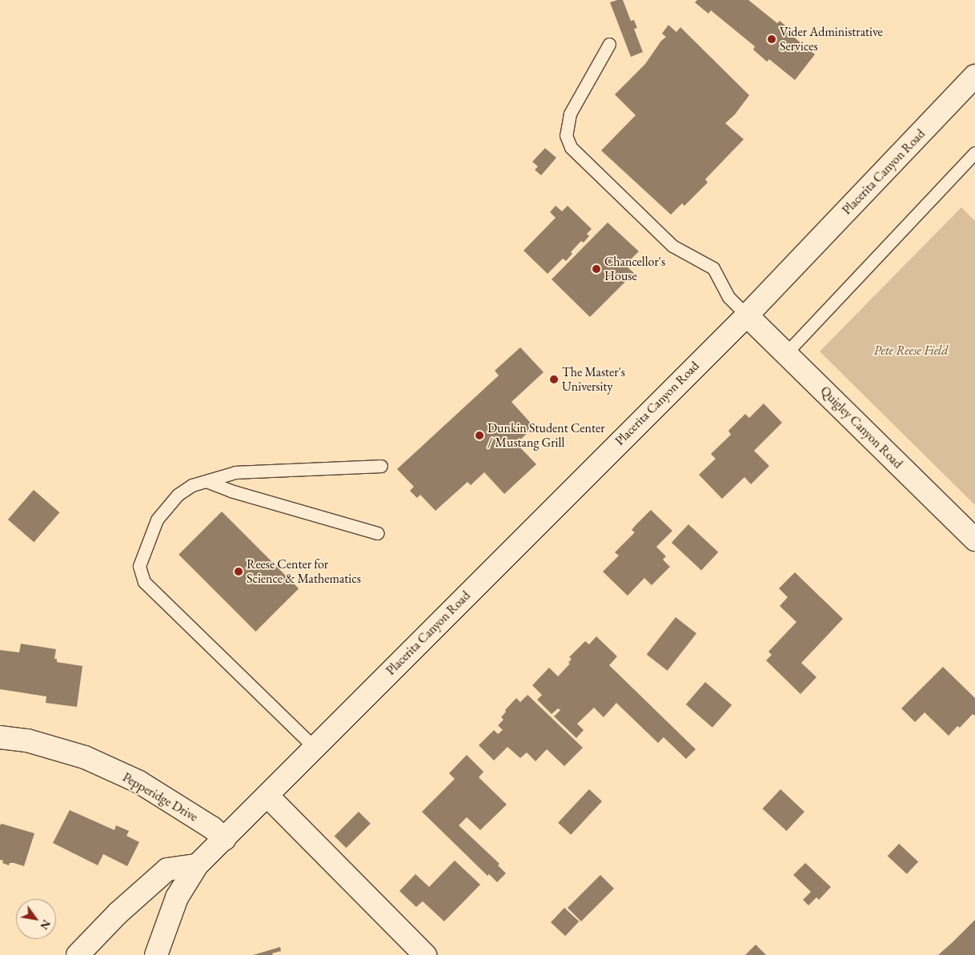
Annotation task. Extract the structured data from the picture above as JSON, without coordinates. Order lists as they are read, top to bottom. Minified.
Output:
{"streets":{"street":["Placerita Canyon Road","Quigley Canyon Road","Pepperidge Drive"]},"crossings":[["Placerita Canyon Road","Quigley Canyon Road"],["Placerita Canyon Road","Pepperidge Drive"]],"parks":["Pete Reese Field"],"places":["Vider Administrative Services","Chancellor's House","The Master's University","Dunkin Student Center / Mustang Grill","Reese Center for Science & Mathematics"],"north":"bottom right"}
